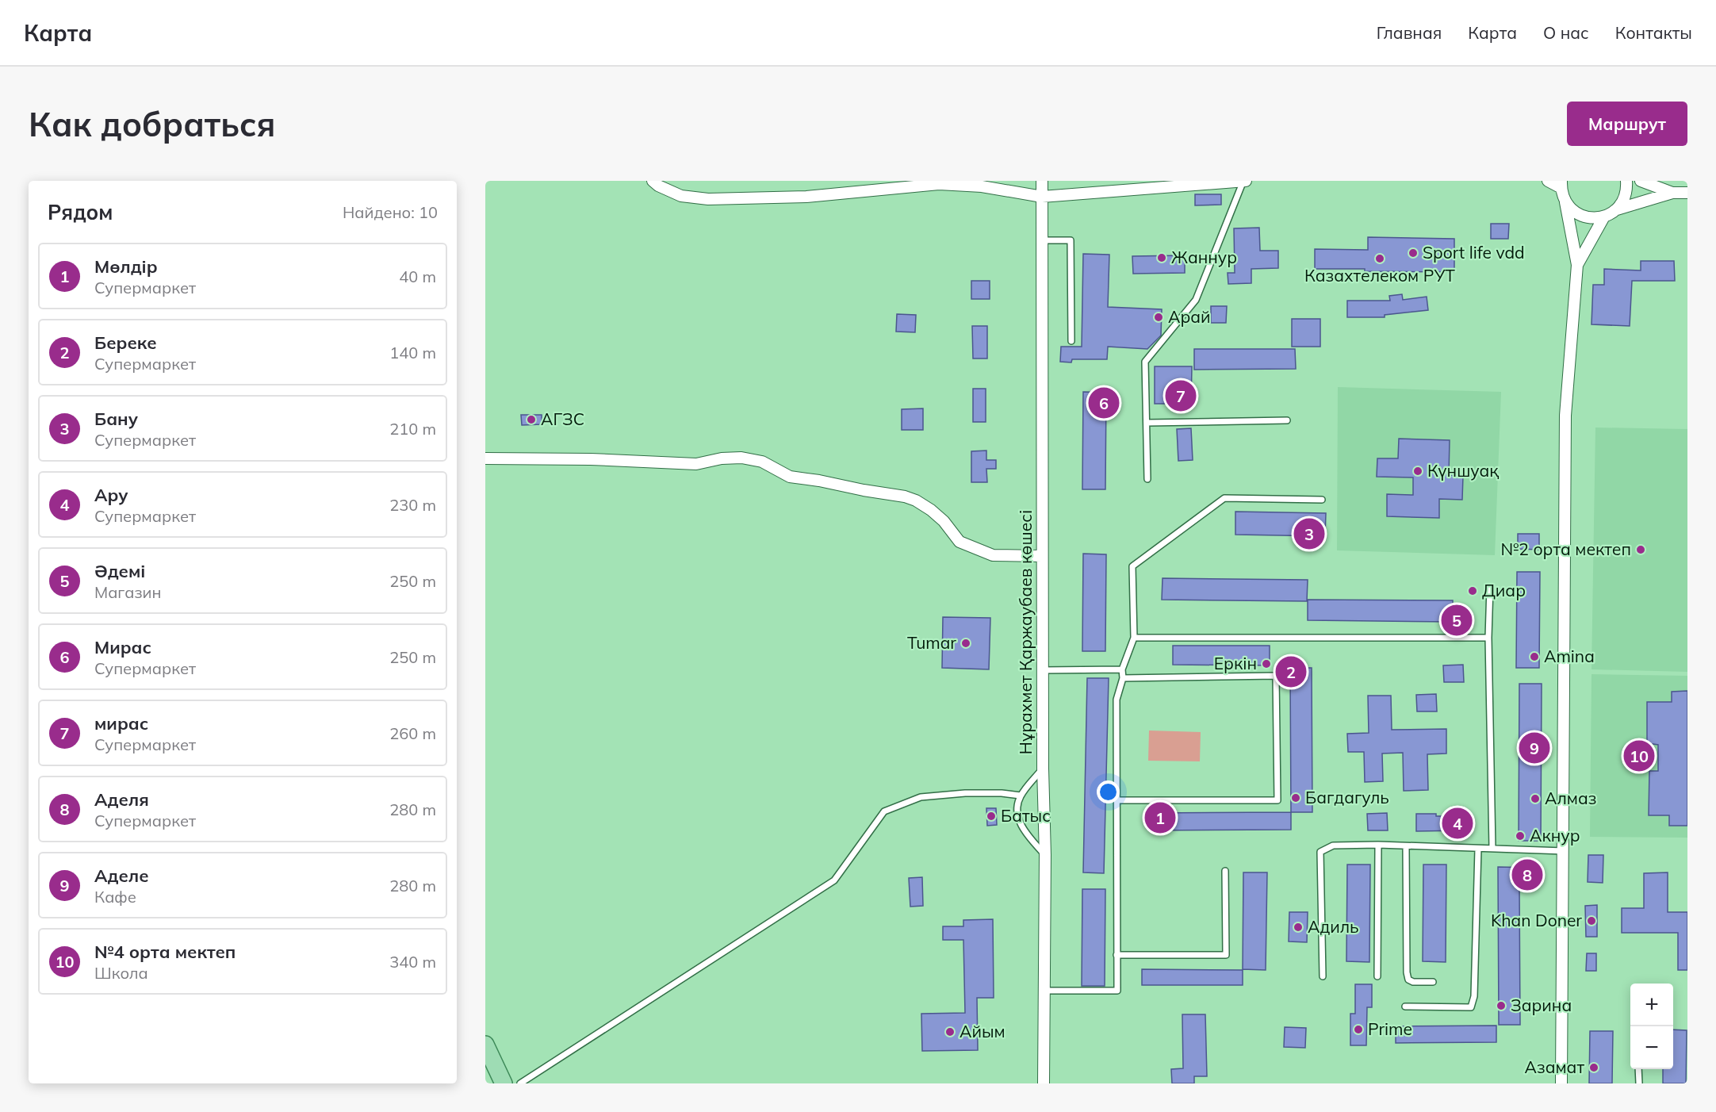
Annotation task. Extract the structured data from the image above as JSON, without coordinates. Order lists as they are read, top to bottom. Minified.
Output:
{"streets":{"street":["Нұрахмет Қаржаубаев көшесі"]},"places":["Sport life vdd","Жаннур","Казахтелеком РУТ","Арай","АГЗС","Күншуақ","№2 орта мектеп","Диар","Tumar","Amina","Еркін","Багдагуль","Алмаз","Батыс","Акнур","Khan Doner","Адиль","Зарина","Prime","Айым","Азамат"],"page":{"header":"Карта","nav":["Главная","Карта","О нас","Контакты"],"buttons":"Маршрут","title":"Как добраться","heading":["Рядом","Найдено: 10"],"list":[{"mark":"1","name":"Мөлдір","note":"Супермаркет","value":"40 m"},{"mark":"2","name":"Береке","note":"Супермаркет","value":"140 m"},{"mark":"3","name":"Бану","note":"Супермаркет","value":"210 m"},{"mark":"4","name":"Ару","note":"Супермаркет","value":"230 m"},{"mark":"5","name":"Әдемі","note":"Магазин","value":"250 m"},{"mark":"6","name":"Мирас","note":"Супермаркет","value":"250 m"},{"mark":"7","name":"мирас","note":"Супермаркет","value":"260 m"},{"mark":"8","name":"Аделя","note":"Супермаркет","value":"280 m"},{"mark":"9","name":"Аделе","note":"Кафе","value":"280 m"},{"mark":"10","name":"№4 орта мектеп","note":"Школа","value":"340 m"}],"pins":["7","6","3","5","2","9","10","1","4","8"],"map_buttons":["+","−"]}}
